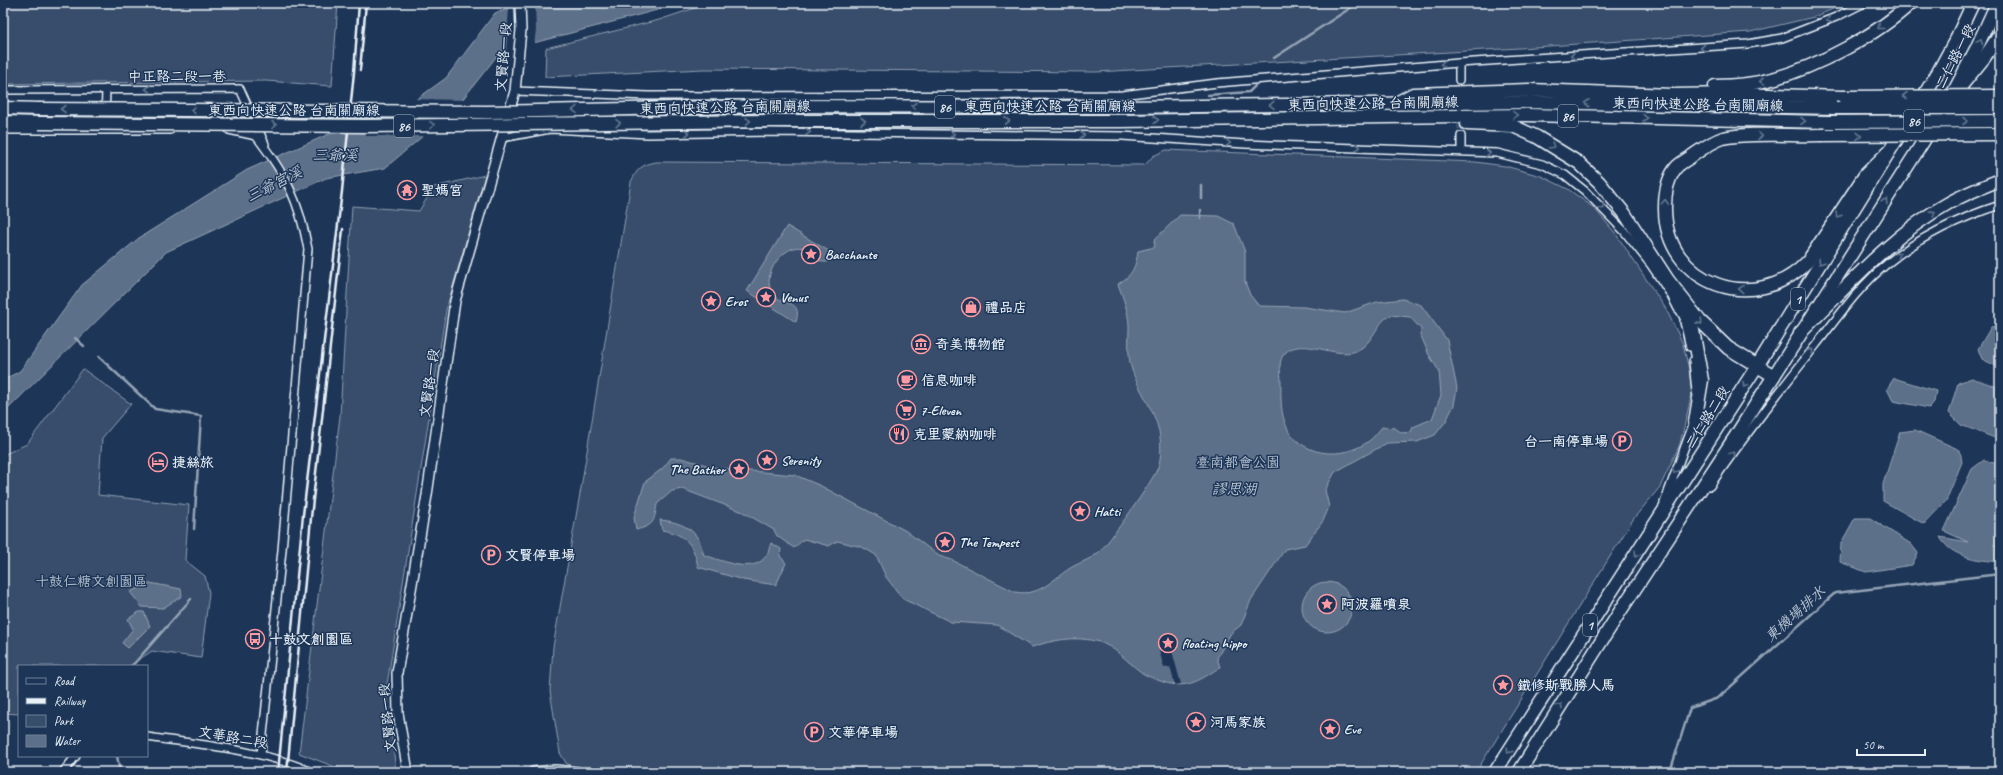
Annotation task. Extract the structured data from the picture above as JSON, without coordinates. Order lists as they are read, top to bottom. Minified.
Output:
{"streets":{"main road":["二仁路一段","東西向快速公路 台南關廟線","86","1","二仁路二段"],"street":["文賢路一段","中正路二段一巷","文華路二段"]},"crossings":[["二仁路一段","1"],["二仁路一段","二仁路二段"]],"water":["三爺溪","三爺宮溪","謬思湖","東機場排水"],"parks":["臺南都會公園","十鼓仁糖文創園區"],"places":{"temple":["聖媽宮"],"place":["Bacchante","Venus","Eros","Serenity","The Bather","Hatti","The Tempest","阿波羅噴泉","floating hippo","鐵修斯戰勝人馬","河馬家族","Eve"],"shop":["禮品店"],"museum":["奇美博物館"],"cafe":["信息咖啡"],"supermarket":["7-Eleven"],"restaurant":["克里蒙納咖啡"],"parking":["台一南停車場","文賢停車場","文華停車場"],"hotel":["捷絲旅"],"bus stop":["十鼓文創園區"]},"legend":["Road","Railway","Park","Water"],"scale_bar":"50 m"}
